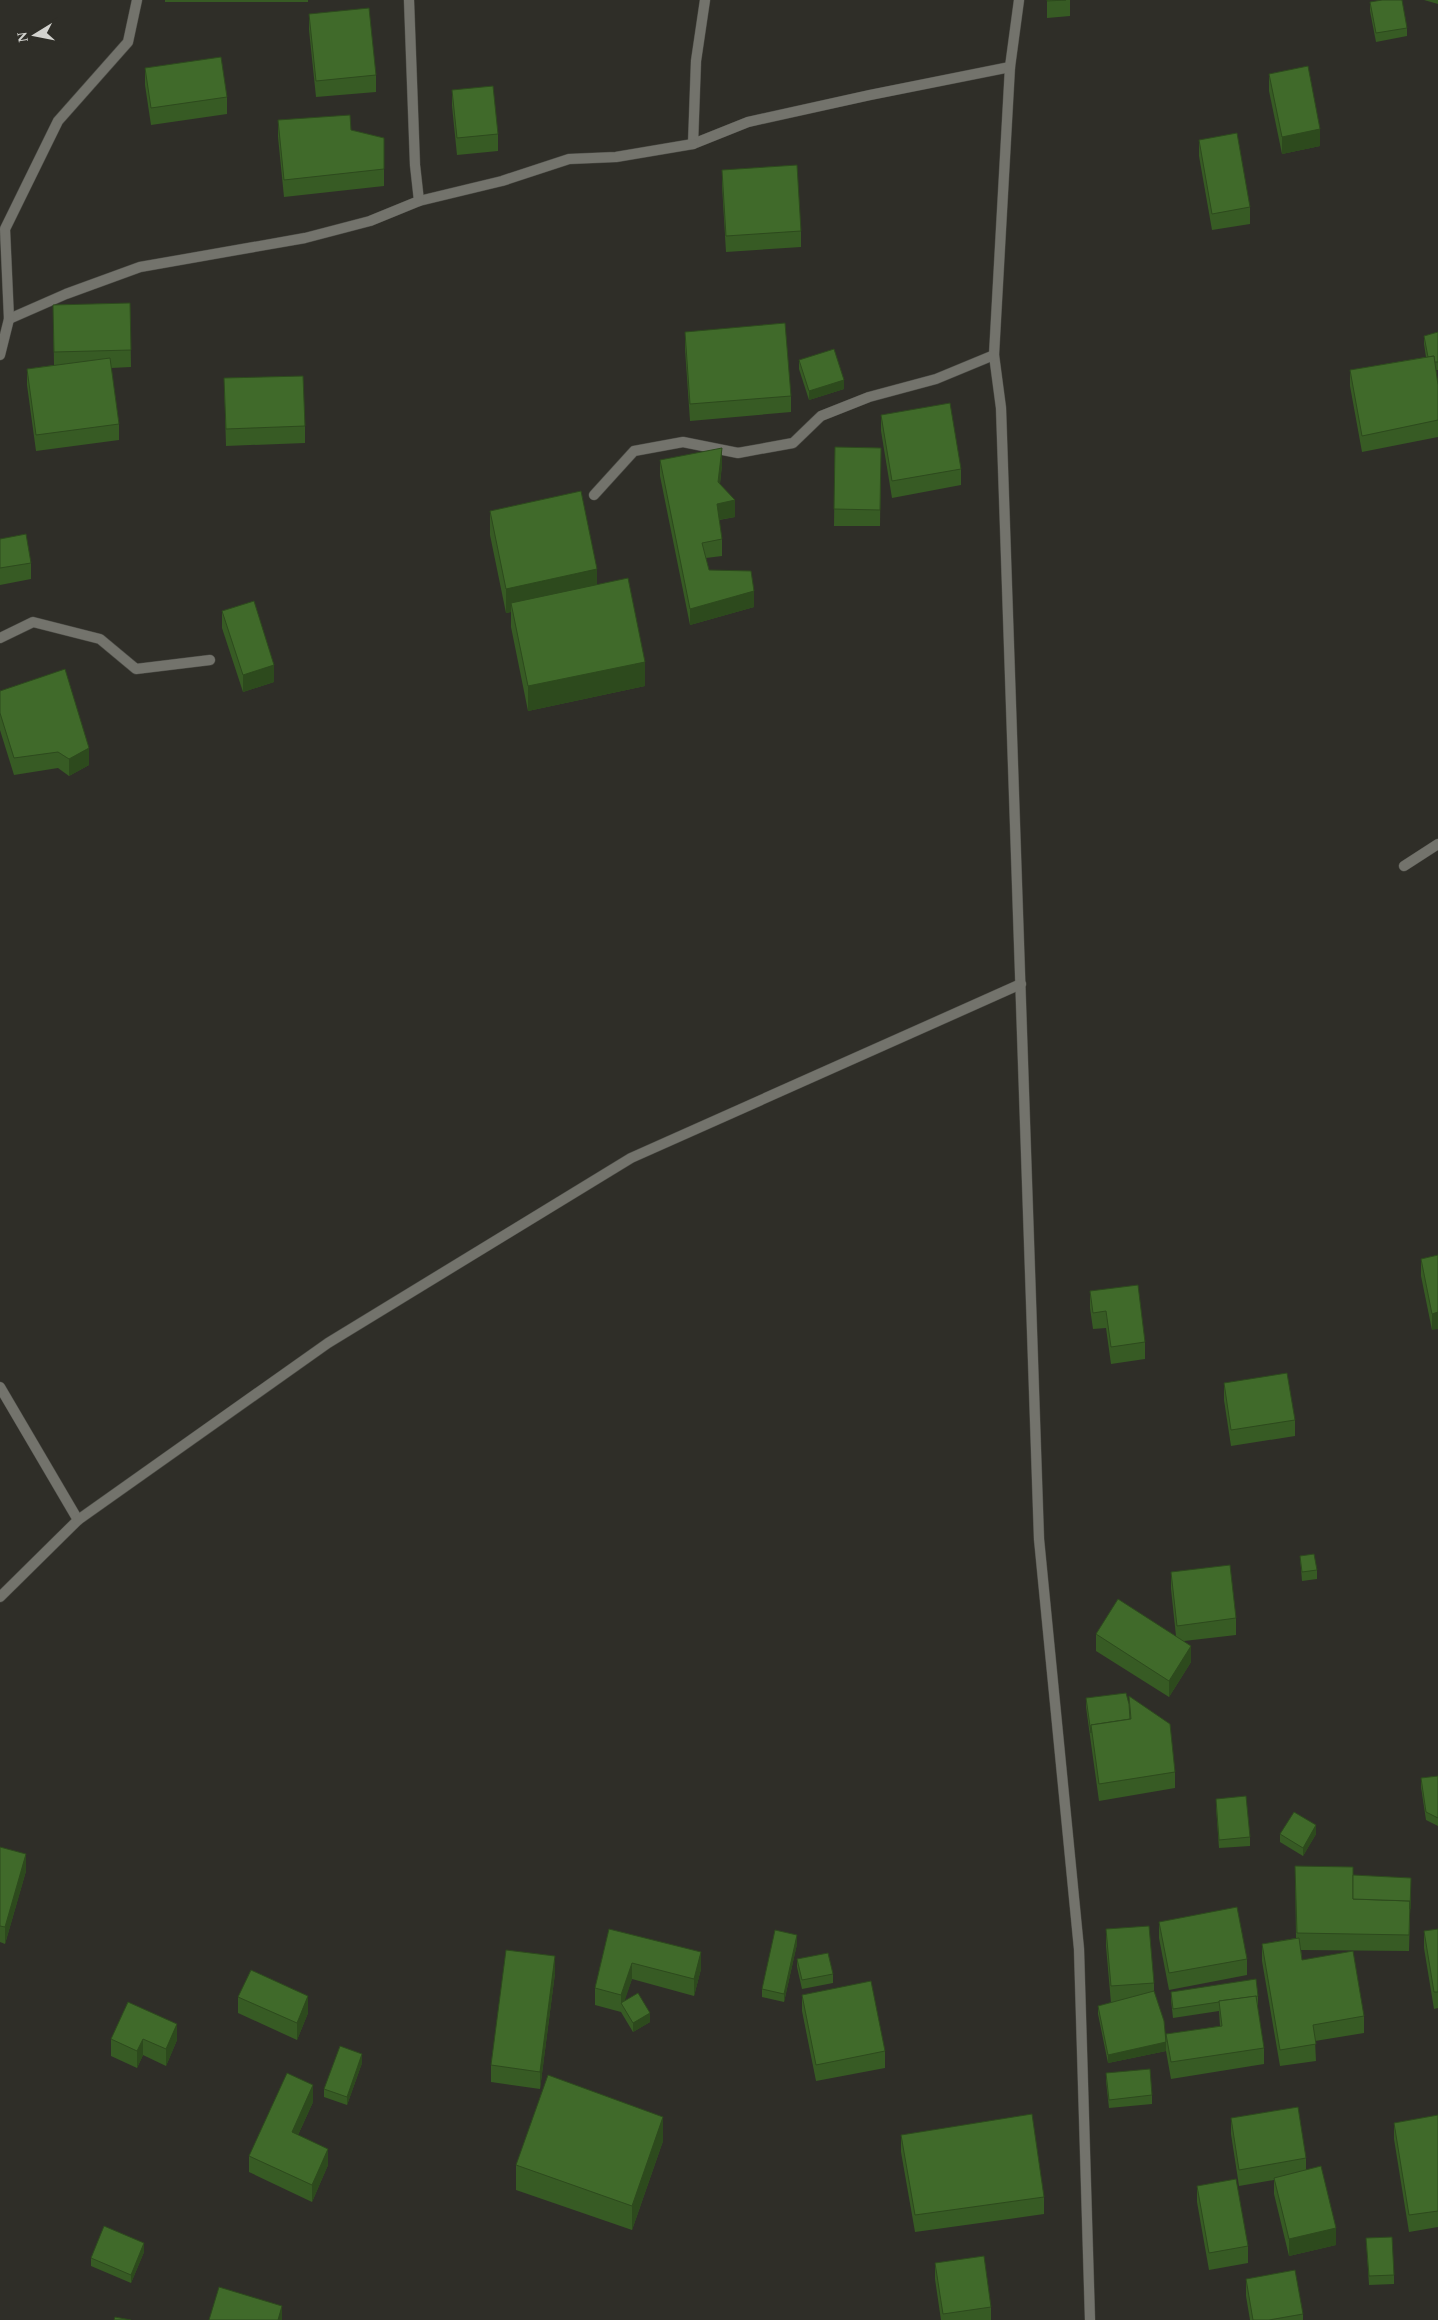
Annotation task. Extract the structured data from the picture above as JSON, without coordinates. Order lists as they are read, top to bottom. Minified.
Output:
{"north":"left"}
